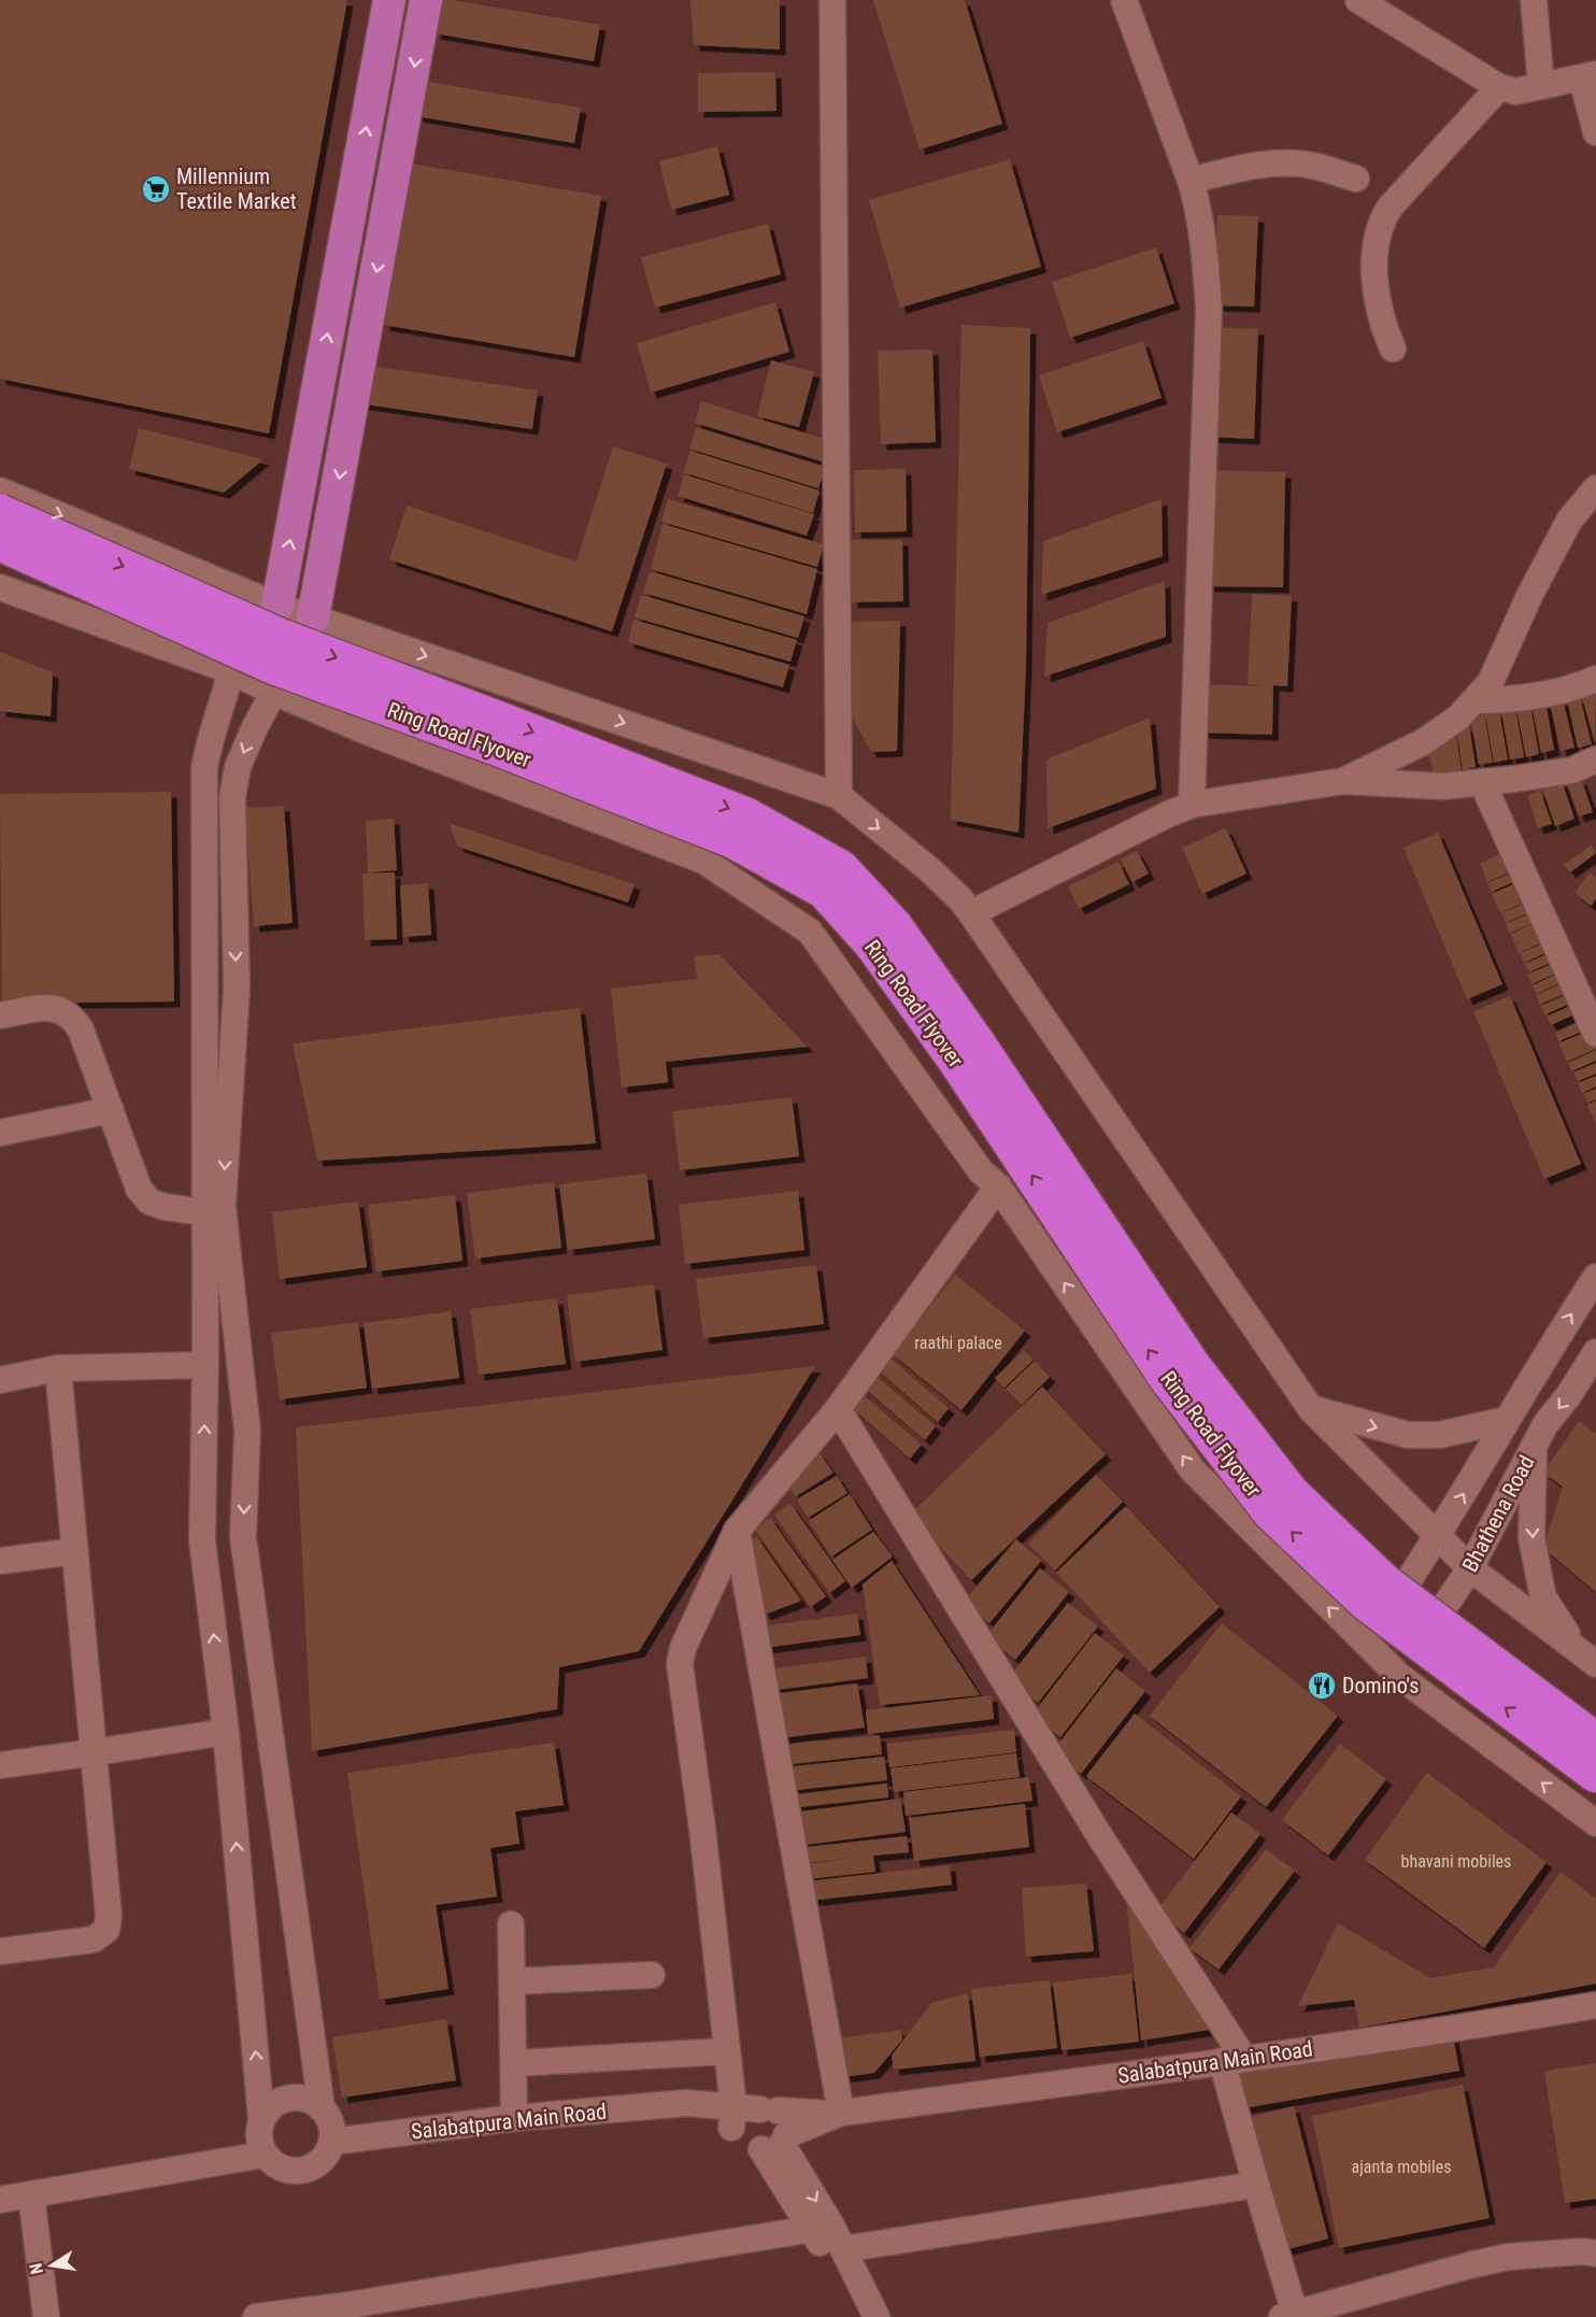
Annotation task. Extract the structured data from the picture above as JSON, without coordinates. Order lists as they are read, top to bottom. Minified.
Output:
{"streets":{"highway":["Ring Road Flyover"],"street":["Bhathena Road","Salabatpura Main Road"]},"places":{"supermarket":["Millennium Textile Market"],"restaurant":["Domino's"]},"house_numbers":["raathi palace","bhavani mobiles","ajanta mobiles"],"north":"left"}
